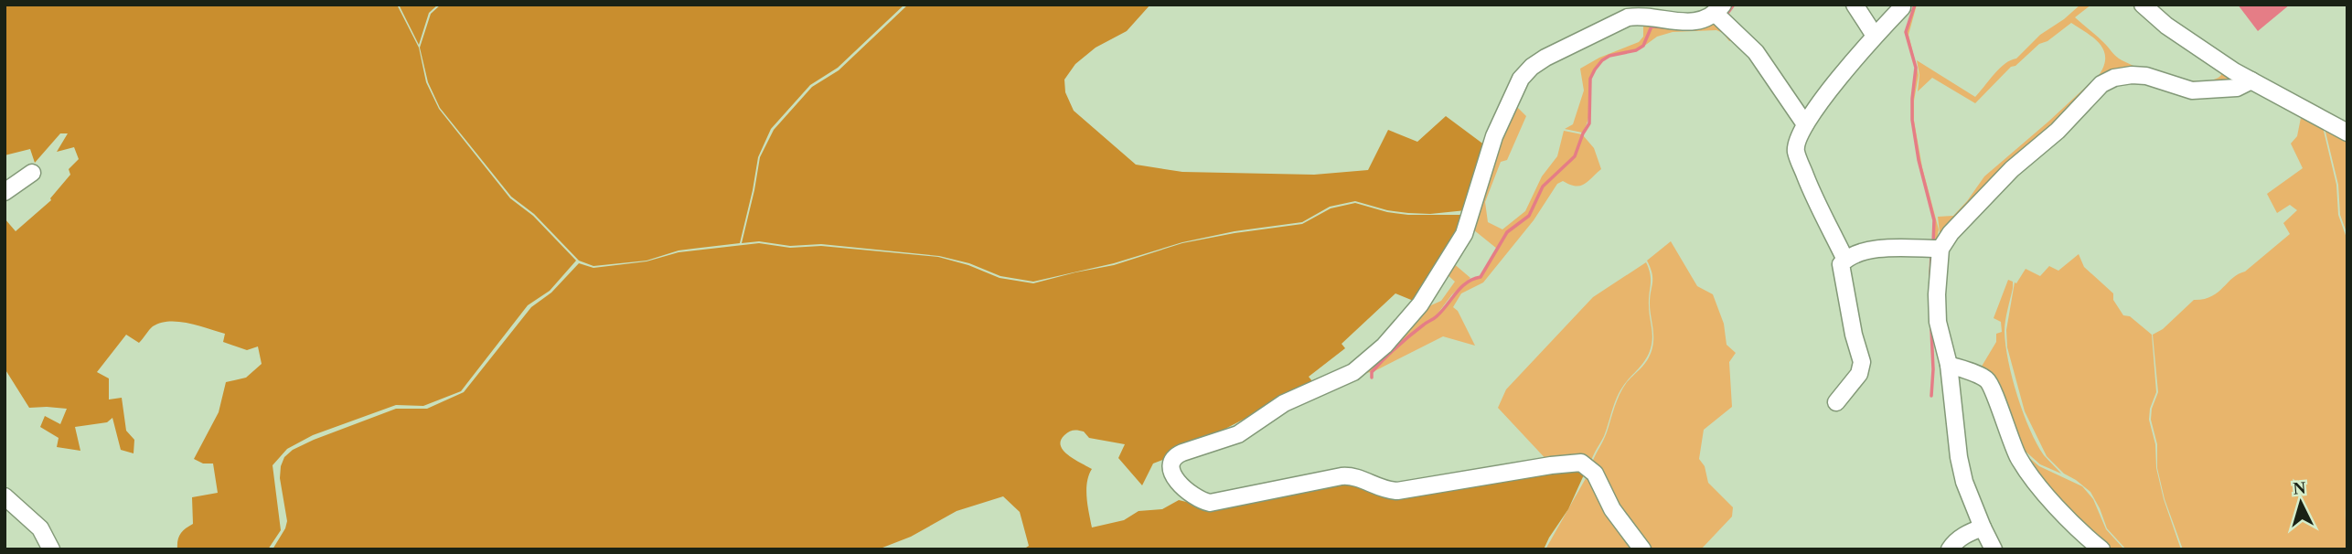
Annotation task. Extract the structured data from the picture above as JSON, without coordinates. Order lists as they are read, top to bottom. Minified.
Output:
{"north":"top"}
